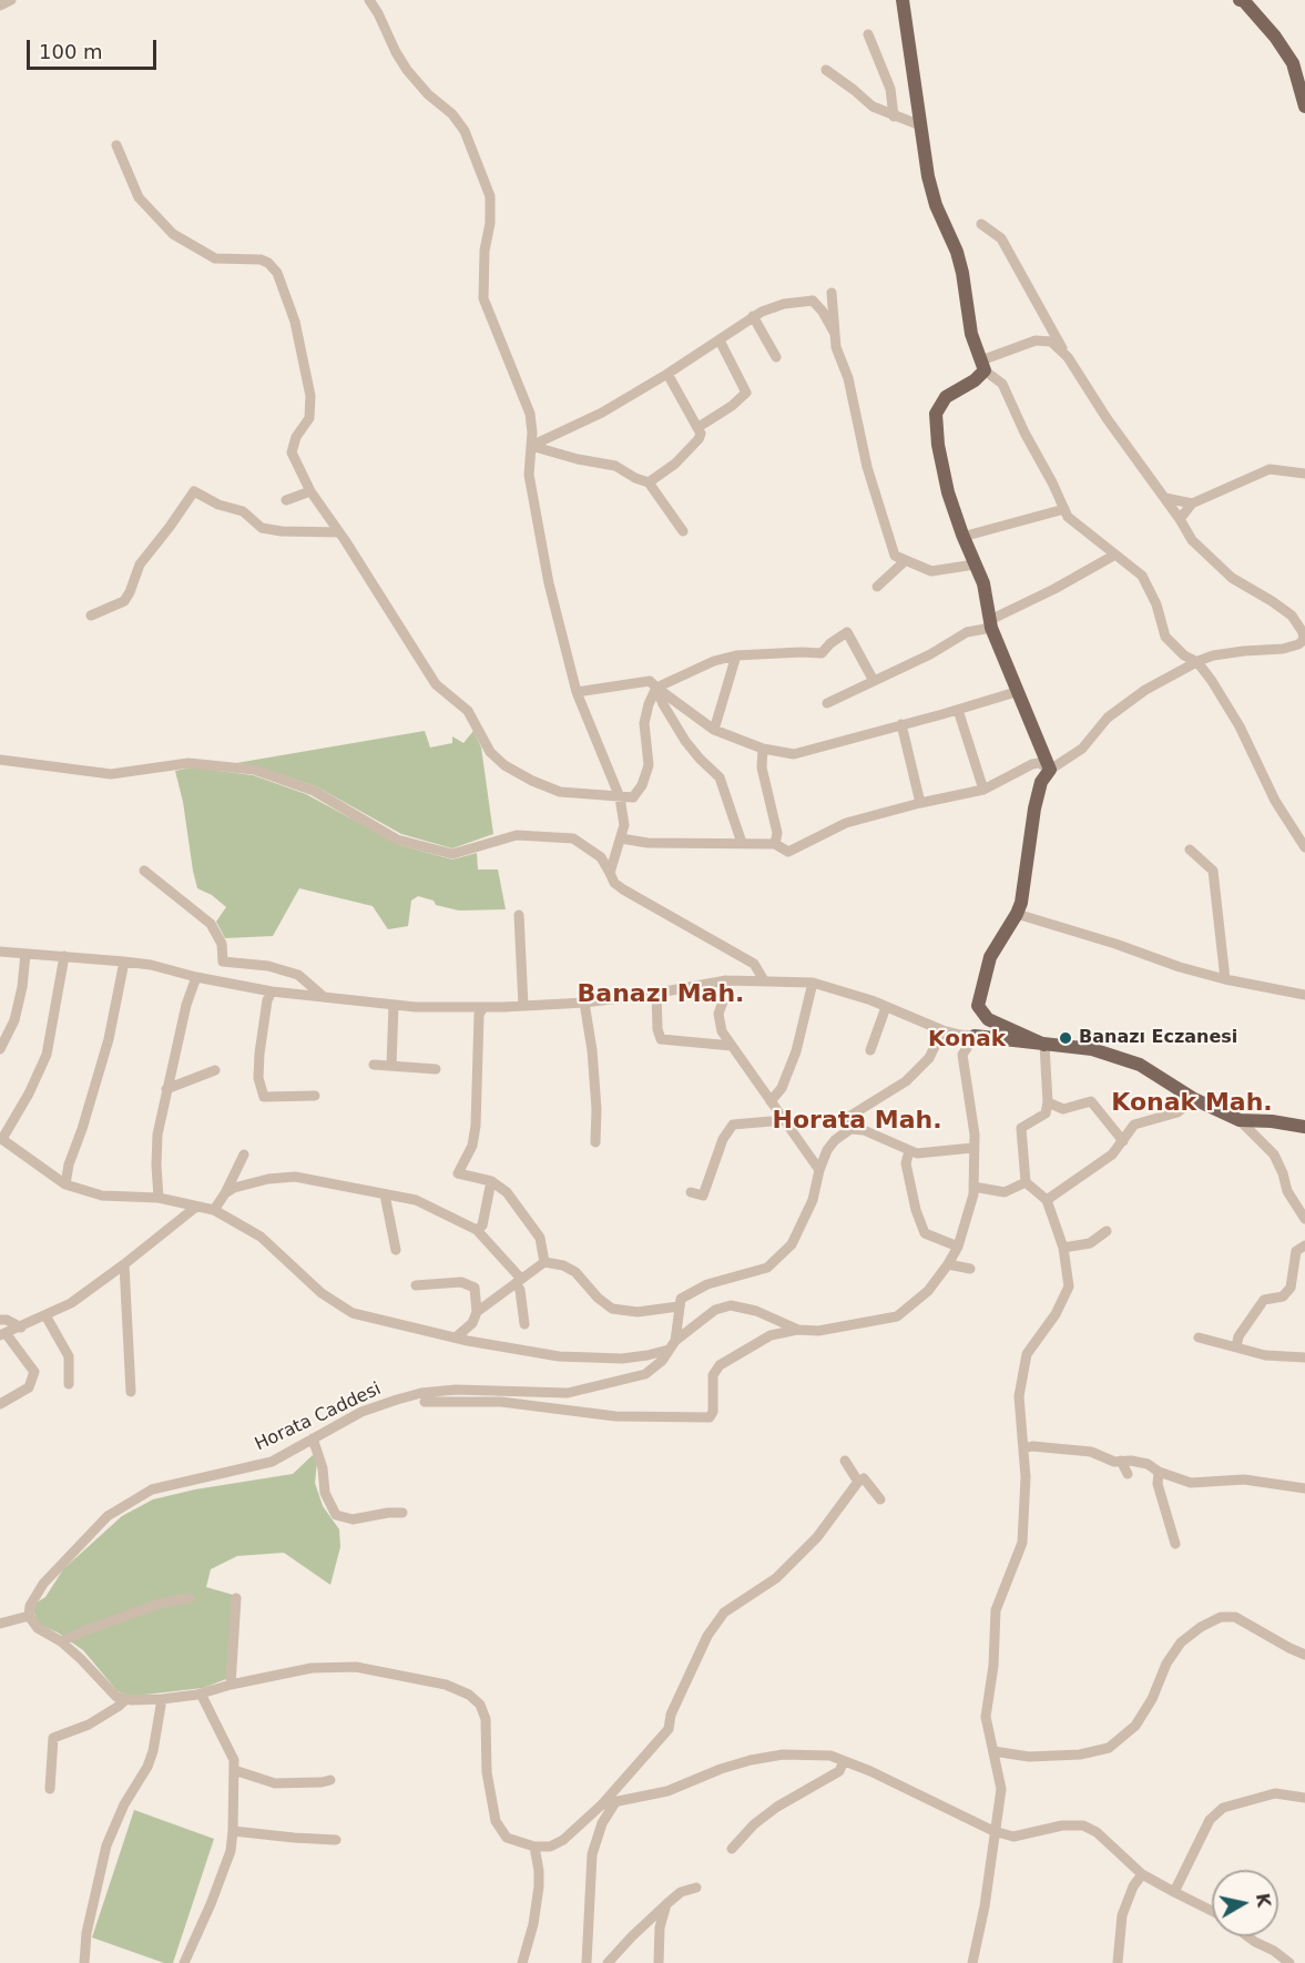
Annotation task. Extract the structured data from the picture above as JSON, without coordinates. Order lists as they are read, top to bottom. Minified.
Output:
{"streets":{"street":["Horata Caddesi"]},"districts":["Banazı Mah.","Konak","Konak Mah.","Horata Mah."],"places":["Banazı Eczanesi"],"scale_bar":"100 m","north":"right"}
